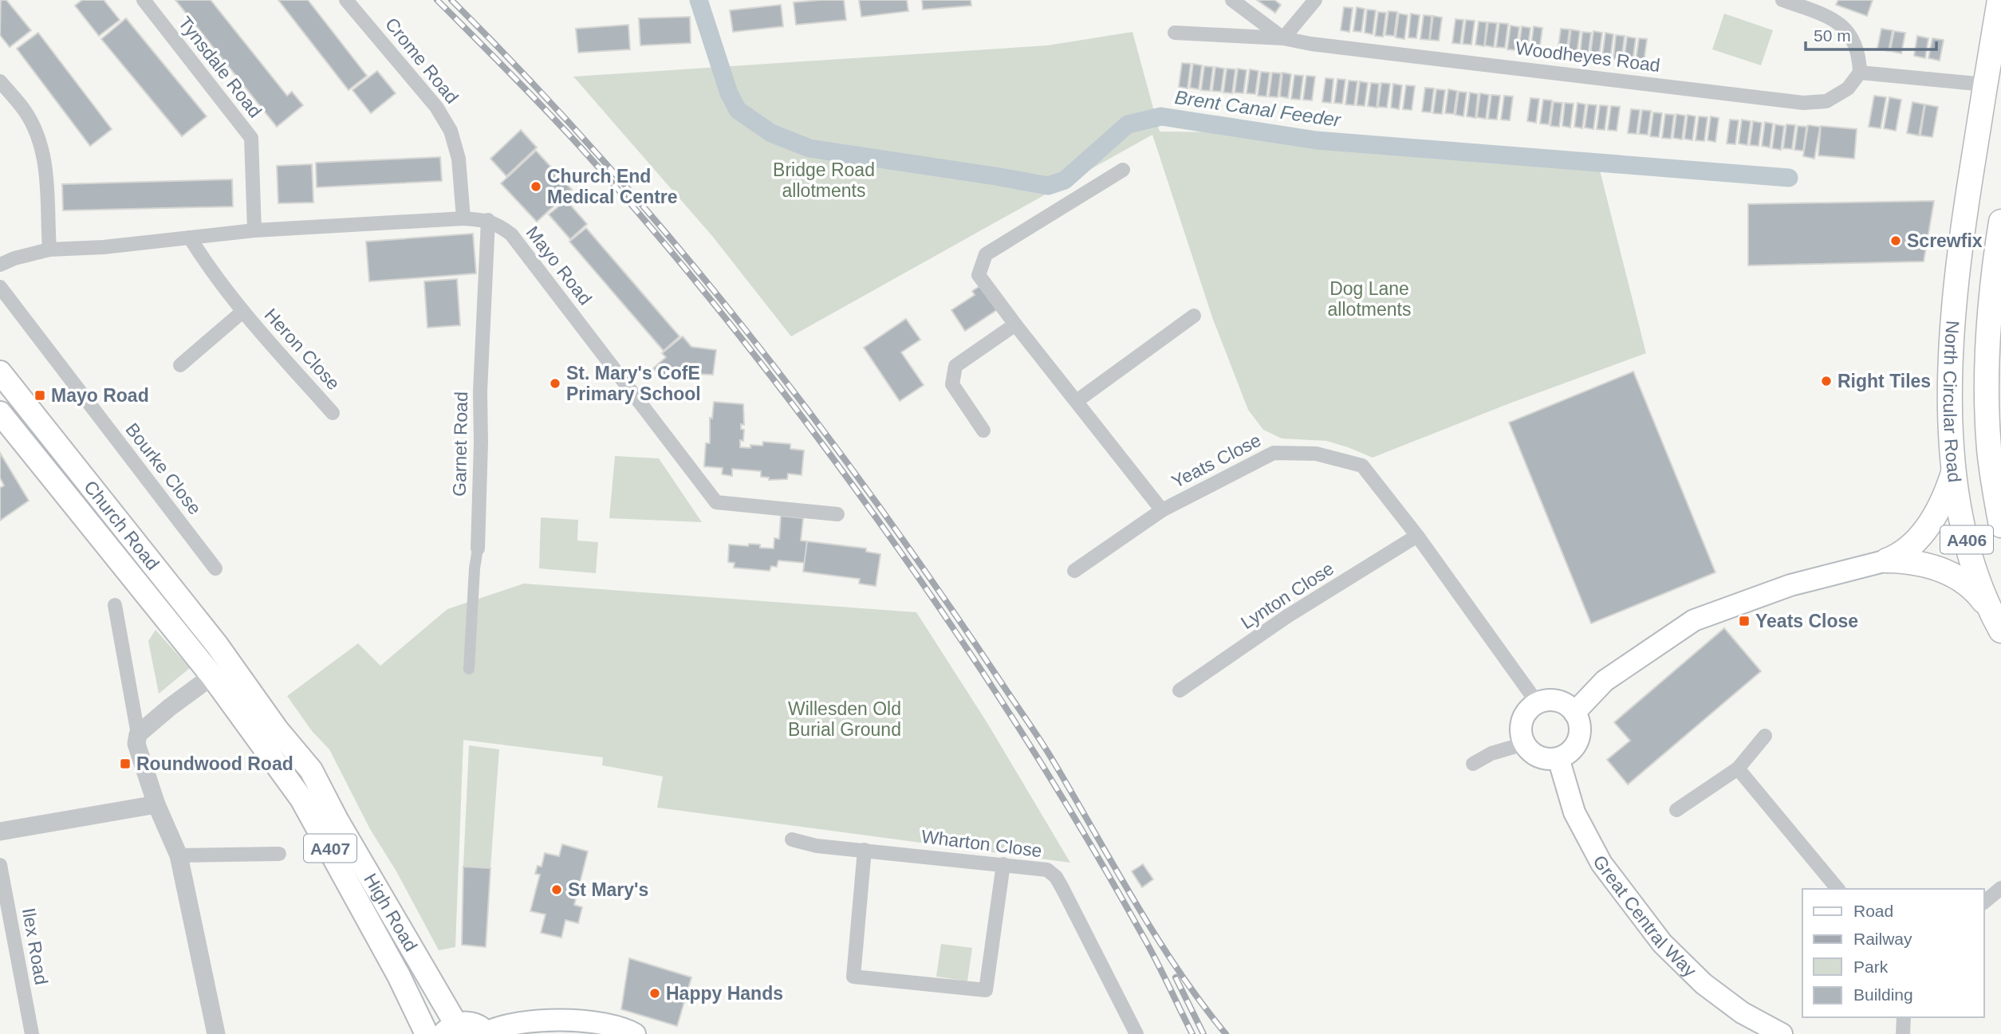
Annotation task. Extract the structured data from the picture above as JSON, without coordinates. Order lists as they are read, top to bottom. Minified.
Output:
{"streets":{"highway":["North Circular Road","A406"],"main road":["Church Road","A407","High Road","Great Central Way"],"street":["Woodheyes Road","Crome Road","Tynsdale Road","Mayo Road","Heron Close","Garnet Road","Yeats Close","Bourke Close","Lynton Close","Wharton Close","Ilex Road"]},"crossings":[["Crome Road","Mayo Road"],["Tynsdale Road","Mayo Road"],["Mayo Road","Heron Close"],["Mayo Road","Garnet Road"],["Yeats Close","Lynton Close"],["Yeats Close","Great Central Way"],["Church Road","High Road"]],"water":["Brent Canal Feeder"],"parks":["Bridge Road allotments","Dog Lane allotments","Willesden Old Burial Ground"],"places":{"other":["Church End Medical Centre","Screwfix","Right Tiles","St. Mary's CofE Primary School","St Mary's","Happy Hands"],"transit":["Mayo Road","Yeats Close","Roundwood Road"]},"legend":["Road","Railway","Park","Building"],"scale_bar":"50 m"}
